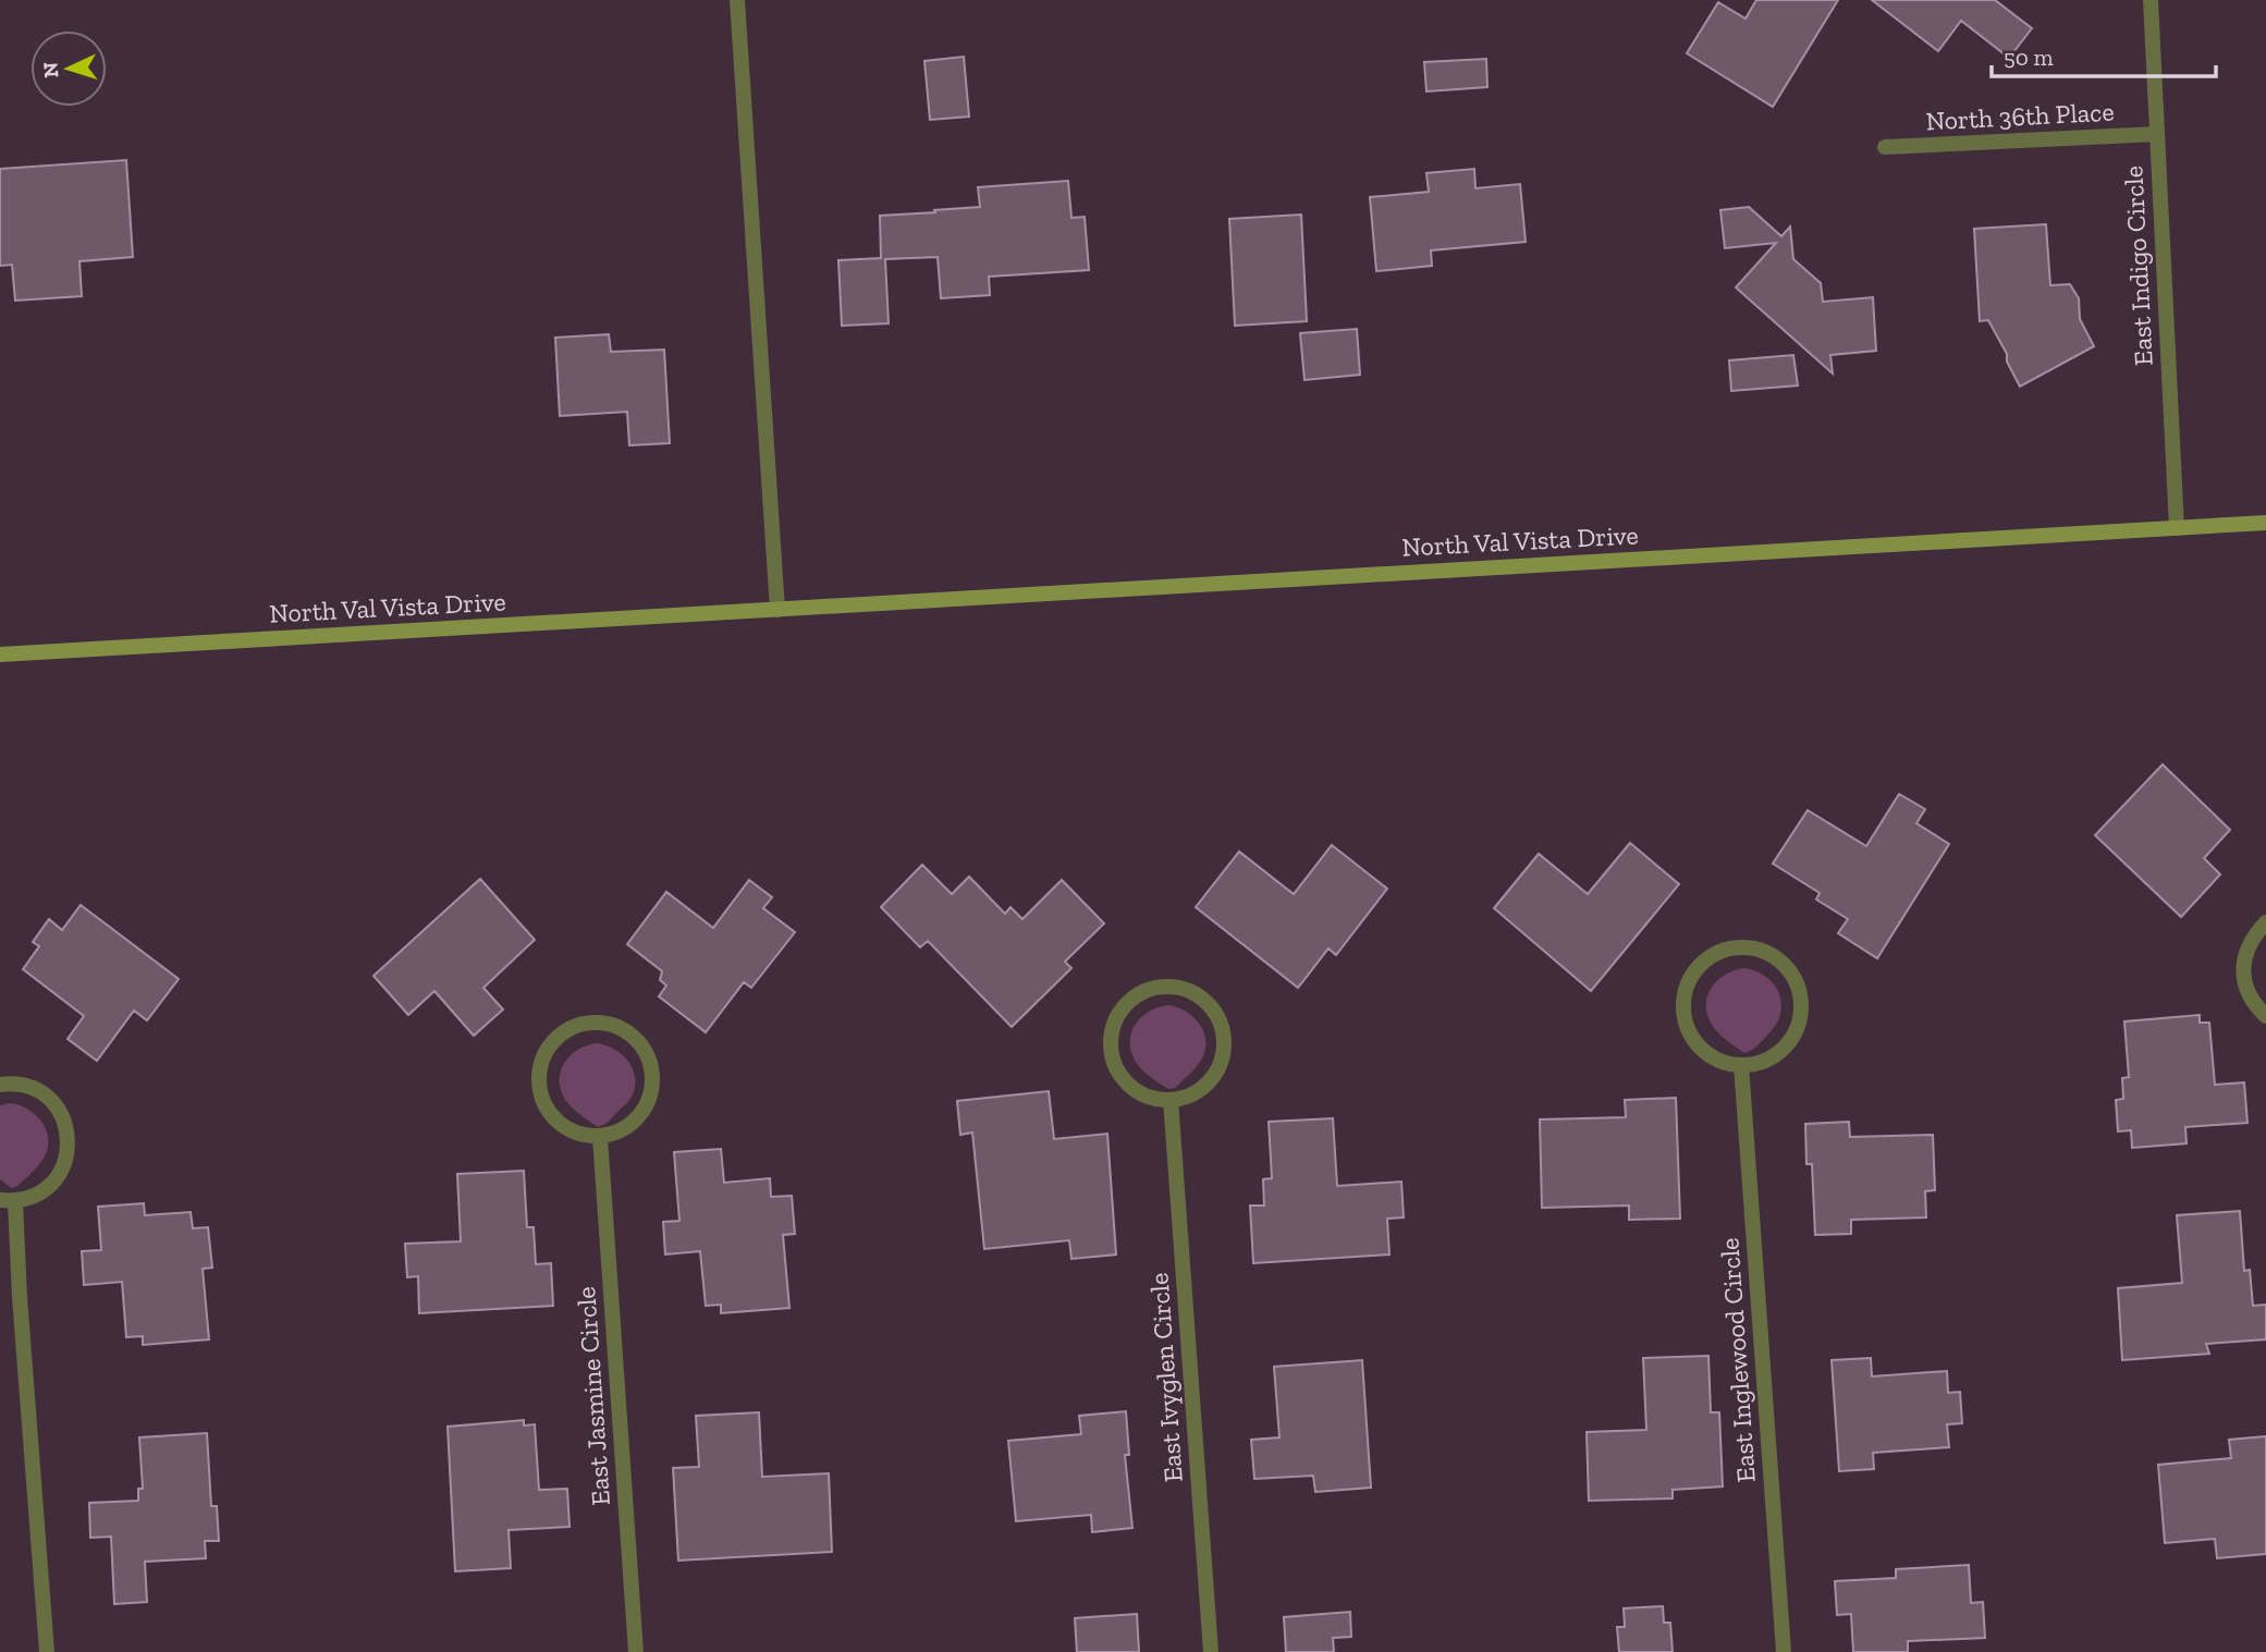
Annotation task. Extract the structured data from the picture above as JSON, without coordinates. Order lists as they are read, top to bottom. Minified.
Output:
{"streets":{"main road":["North Val Vista Drive"],"street":["North 36th Place","East Indigo Circle","East Inglewood Circle","East Ivyglen Circle","East Jasmine Circle"]},"crossings":[["North 36th Place","East Indigo Circle"],["East Indigo Circle","North Val Vista Drive"]],"scale_bar":"50 m","north":"left"}
